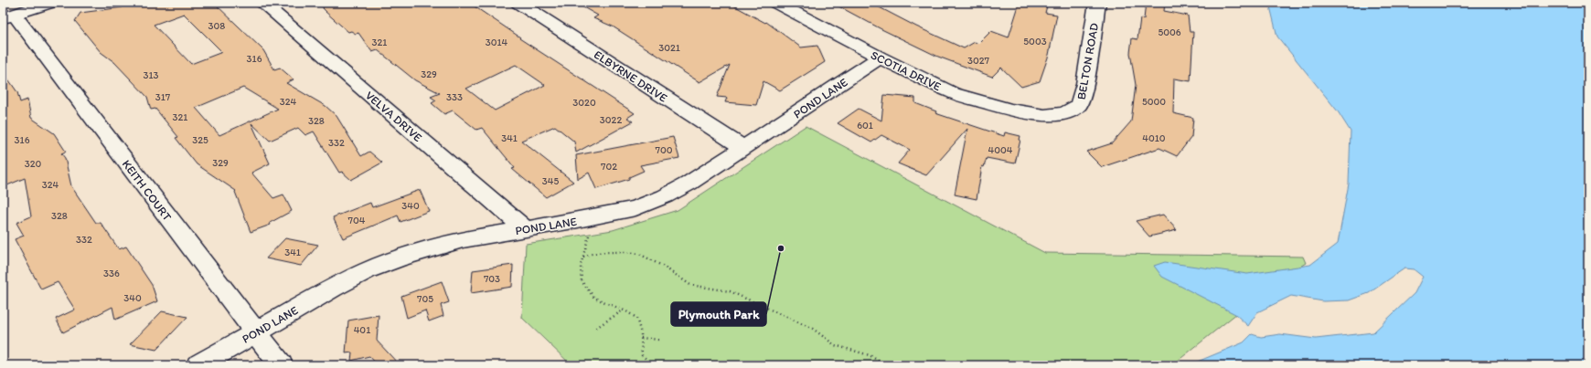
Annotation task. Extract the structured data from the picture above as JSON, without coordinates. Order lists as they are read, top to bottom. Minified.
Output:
{"streets":{"street":["BELTON ROAD","SCOTIA DRIVE","ELBYRNE DRIVE","POND LANE","VELVA DRIVE","KEITH COURT"]},"crossings":[["BELTON ROAD","SCOTIA DRIVE"],["SCOTIA DRIVE","POND LANE"],["ELBYRNE DRIVE","POND LANE"],["POND LANE","VELVA DRIVE"],["POND LANE","KEITH COURT"]],"places":["Plymouth Park"],"house_numbers":["308","5006","5003","321","3014","3021","316","3027","329","313","317","333","324","5000","3020","321","3022","328","601","341","4010","316","325","332","700","4004","329","320","702","345","324","340","328","704","332","341","336","703","340","705","401"]}
